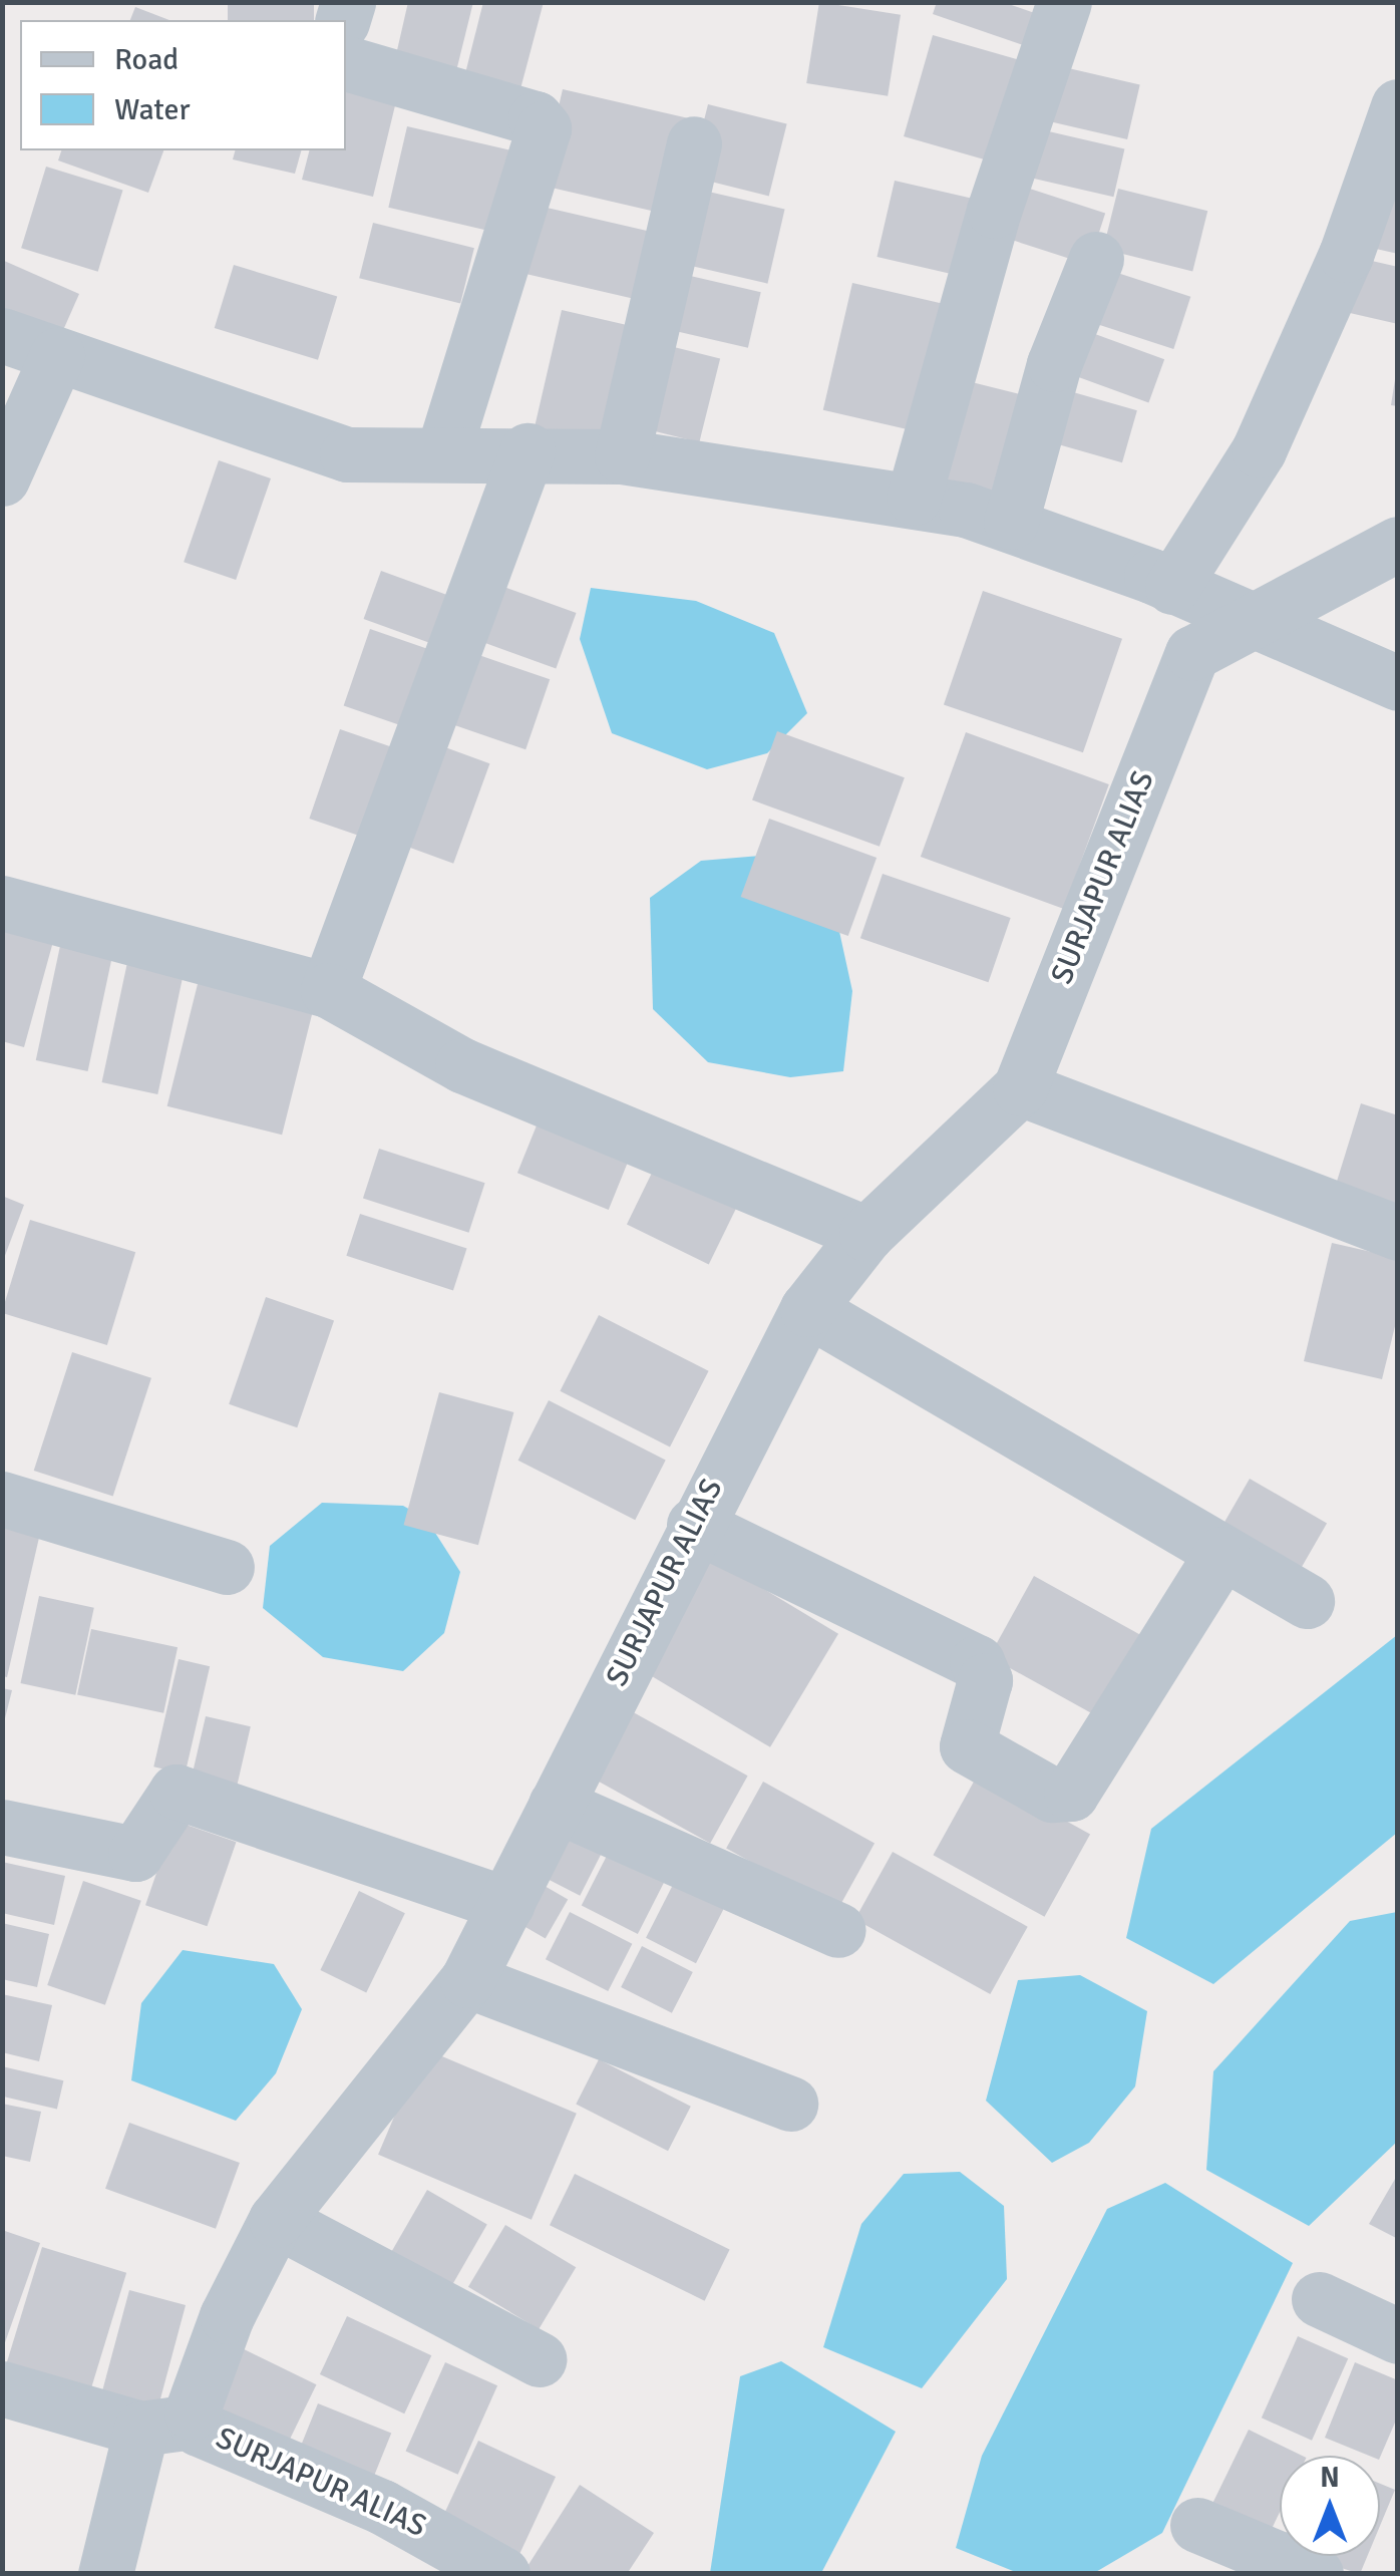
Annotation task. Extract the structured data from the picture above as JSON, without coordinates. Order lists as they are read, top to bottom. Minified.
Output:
{"streets":{"street":["SURJAPUR ALIAS"]},"legend":["Road","Water"],"north":"top"}
